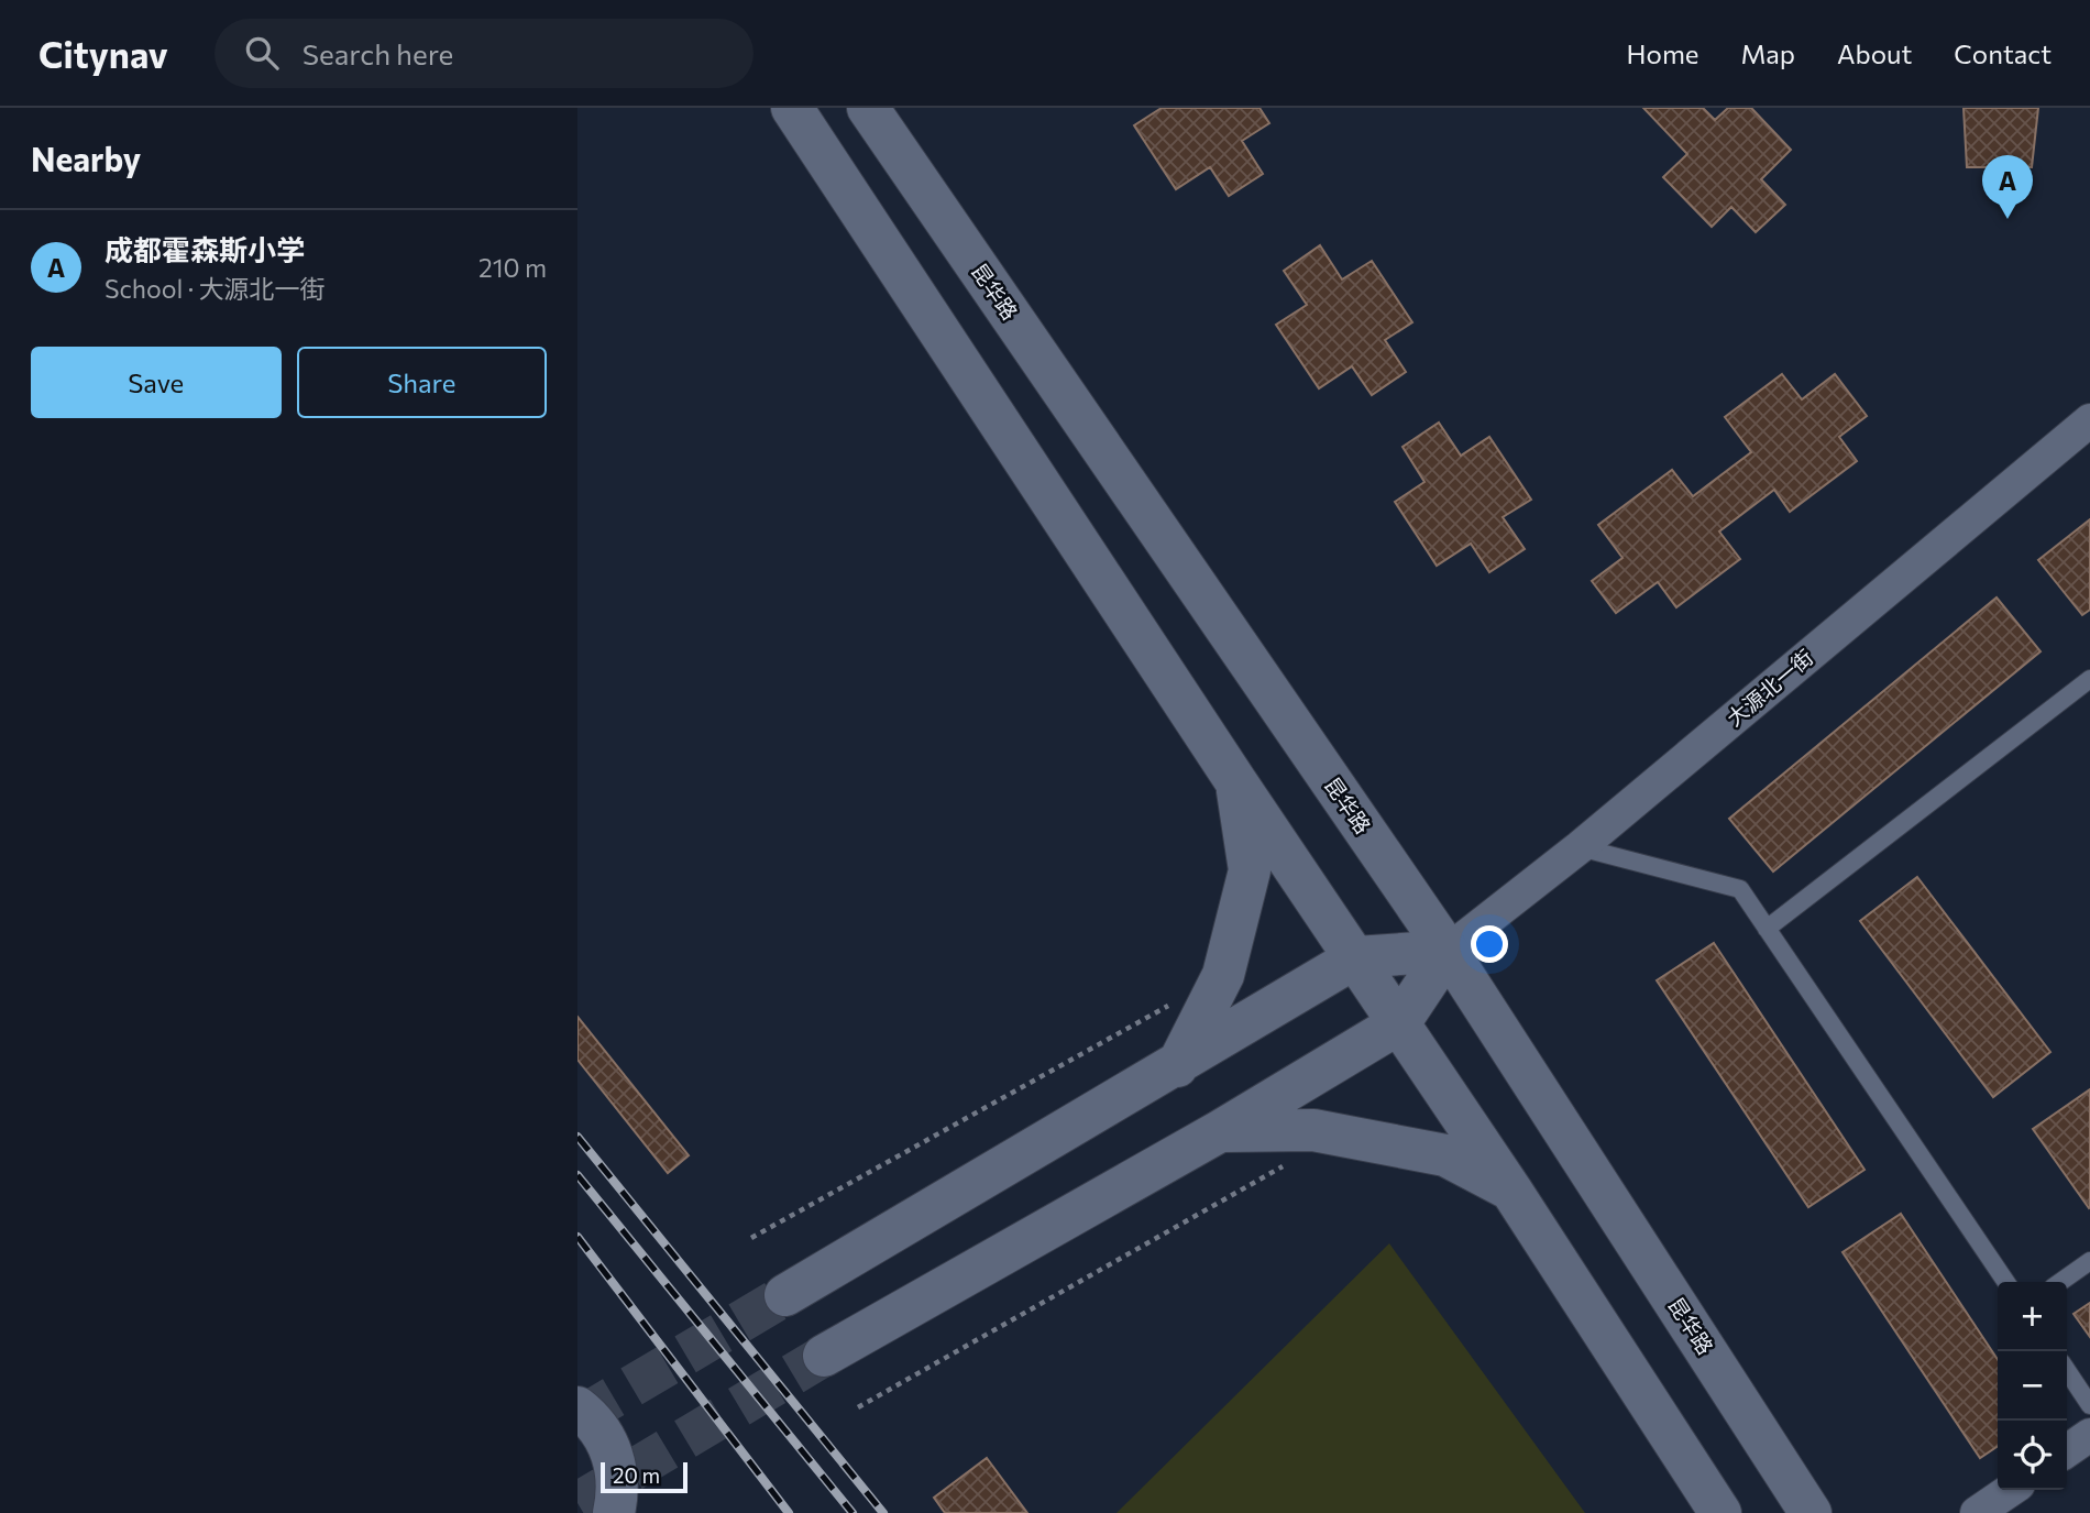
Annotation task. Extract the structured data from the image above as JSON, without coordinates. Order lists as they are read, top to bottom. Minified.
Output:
{"streets":{"main road":["昆华路"],"street":["大源北一街"]},"crossings":[["昆华路","大源北一街"]],"scale_bar":"20 m","page":{"header":"Citynav","search":"Search here","nav":["Home","Map","About","Contact"],"heading":"Nearby","pins":"A","list":[{"mark":"A","name":"成都霍森斯小学","note":"School · 大源北一街","value":"210 m"}],"buttons":["Save","Share"],"map_buttons":["+","−"],"scale":"20 m"}}
